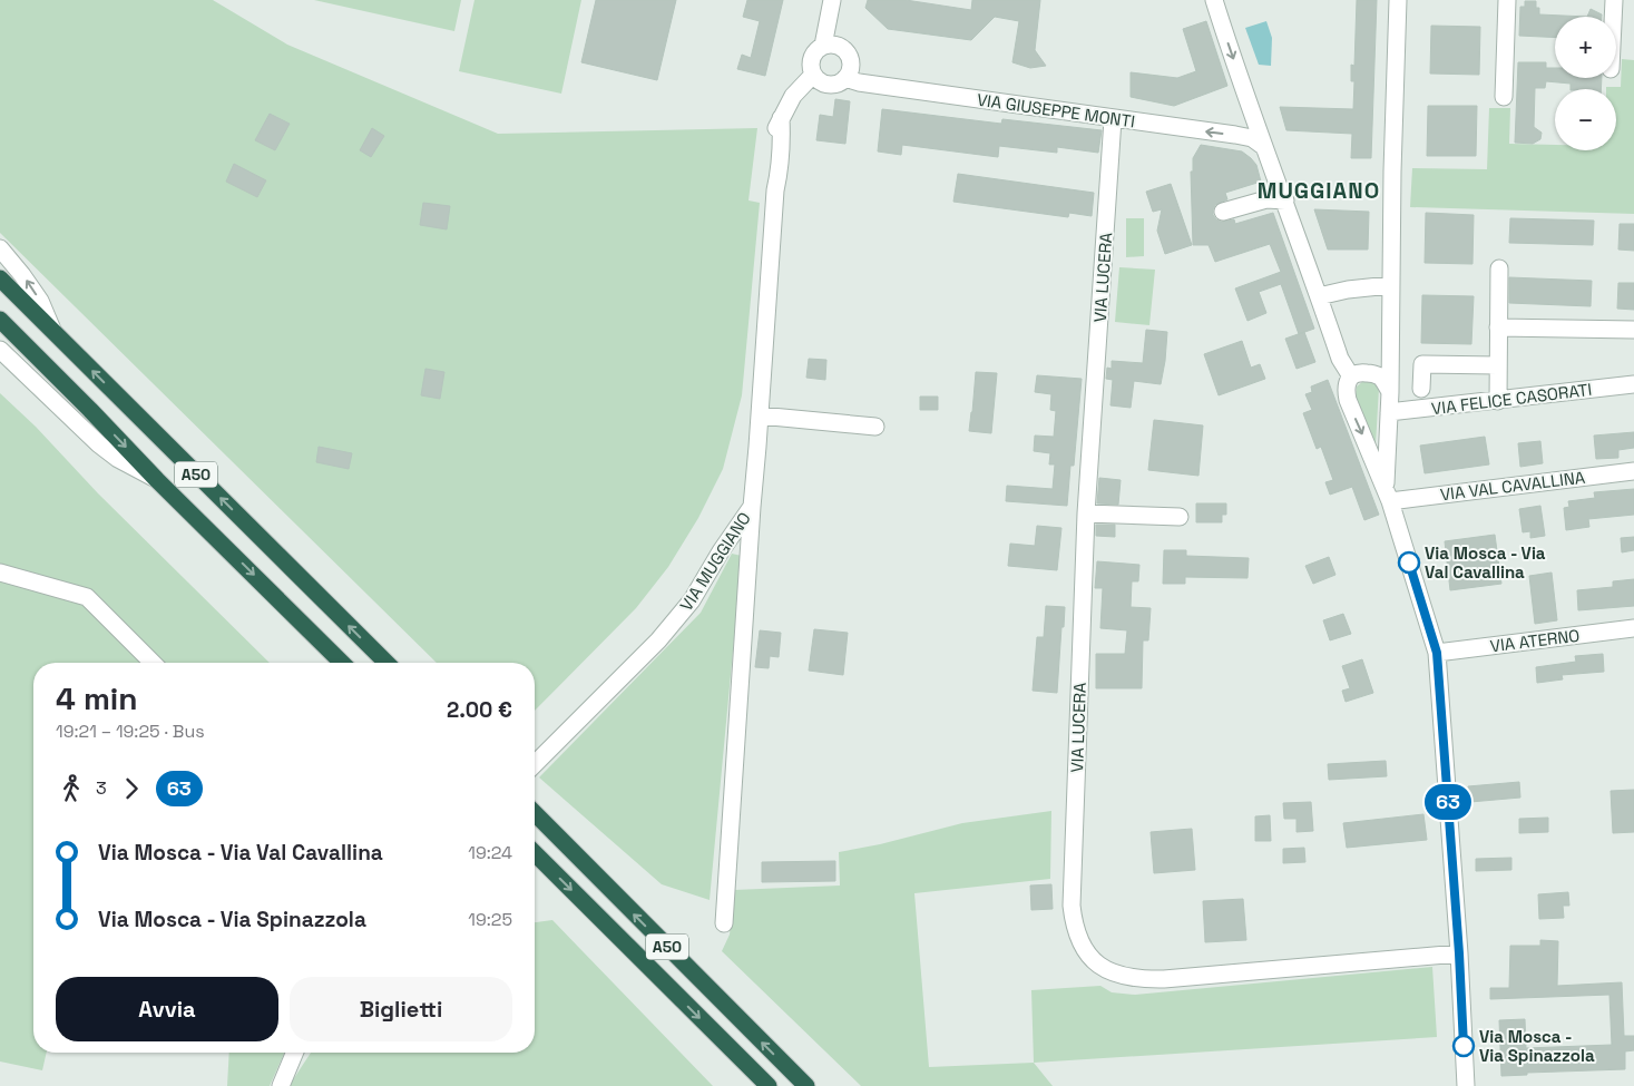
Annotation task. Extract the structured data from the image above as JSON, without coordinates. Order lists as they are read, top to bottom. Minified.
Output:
{"streets":{"highway":["A50"],"street":["VIA GIUSEPPE MONTI","VIA LUCERA","VIA FELICE CASORATI","VIA VAL CAVALLINA","VIA MUGGIANO","VIA ATERNO"]},"crossings":[["VIA GIUSEPPE MONTI","VIA LUCERA"],["VIA GIUSEPPE MONTI","VIA MUGGIANO"]],"one_way":["VIA GIUSEPPE MONTI"],"districts":["MUGGIANO"],"places":["Via Mosca - Via Val Cavallina","Via Mosca - Via Spinazzola"],"lines":["bus line 63"],"page":{"on_map":"63","map_buttons":["+","−"],"heading":["4 min","19:21 – 19:25 · Bus","2.00 €"],"legs":["3","63"],"list":[{"name":"Via Mosca - Via Val Cavallina","value":"19:24"},{"name":"Via Mosca - Via Spinazzola","value":"19:25"}],"buttons":["Avvia","Biglietti"]}}
